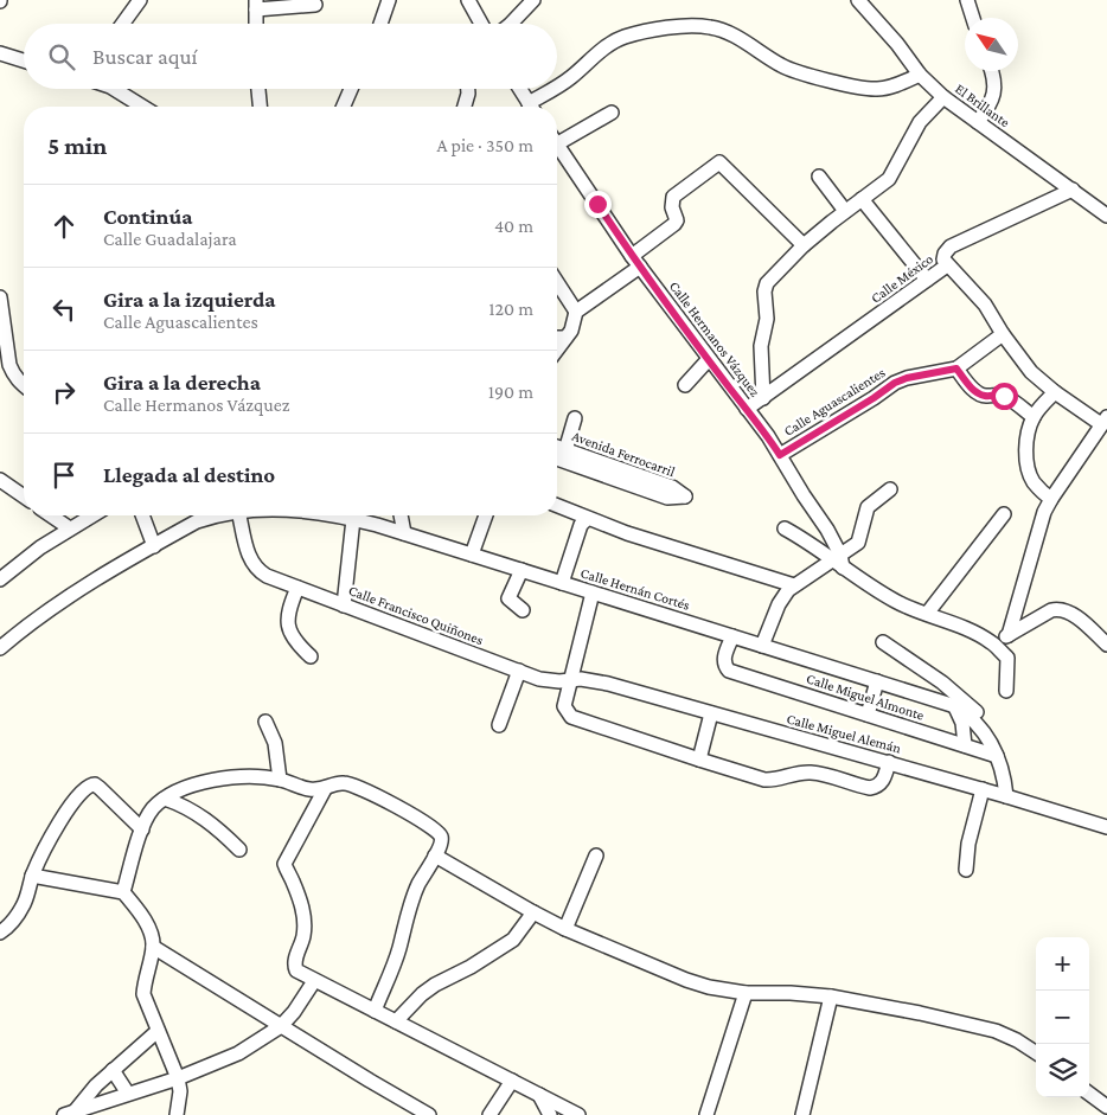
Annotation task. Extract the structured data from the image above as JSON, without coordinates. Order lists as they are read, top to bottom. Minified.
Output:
{"streets":{"street":["El Brillante","Calle México","Calle Hermanos Vázquez","Calle Aguascalientes","Avenida Ferrocarril","Calle Hernán Cortés","Calle Francisco Quiñones","Calle Miguel Almonte","Calle Miguel Alemán"]},"crossings":[["El Brillante","Calle México"],["Calle México","Calle Hermanos Vázquez"],["Calle Hermanos Vázquez","Calle Aguascalientes"],["Calle Hernán Cortés","Calle Miguel Almonte"],["Calle Hernán Cortés","Calle Miguel Alemán"],["Calle Francisco Quiñones","Calle Miguel Alemán"]],"north":"top left","page":{"search":"Buscar aquí","heading":["5 min","A pie · 350 m"],"list":[["Continúa","Calle Guadalajara","40 m"],["Gira a la izquierda","Calle Aguascalientes","120 m"],["Gira a la derecha","Calle Hermanos Vázquez","190 m"],"Llegada al destino"],"map_buttons":["+","−"]}}
